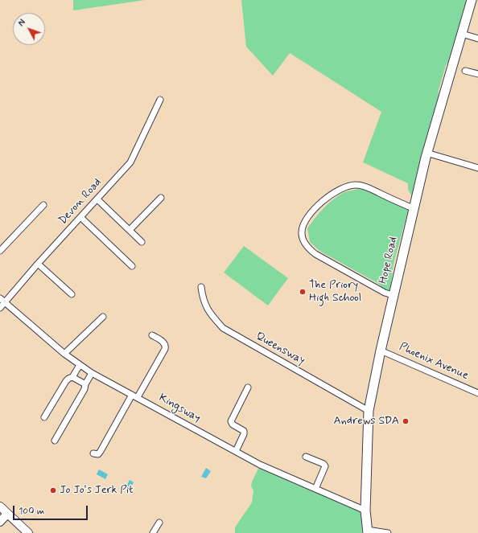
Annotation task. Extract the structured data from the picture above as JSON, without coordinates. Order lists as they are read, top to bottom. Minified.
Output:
{"streets":{"main road":["Hope Road"],"street":["Devon Road","Queensway","Phoenix Avenue","Kingsway"]},"crossings":[["Devon Road","Kingsway"],["Hope Road","Queensway"],["Hope Road","Phoenix Avenue"],["Hope Road","Kingsway"]],"places":["The Priory High School","Andrews SDA","Jo Jo's Jerk Pit"],"scale_bar":"100 m","north":"top left"}
